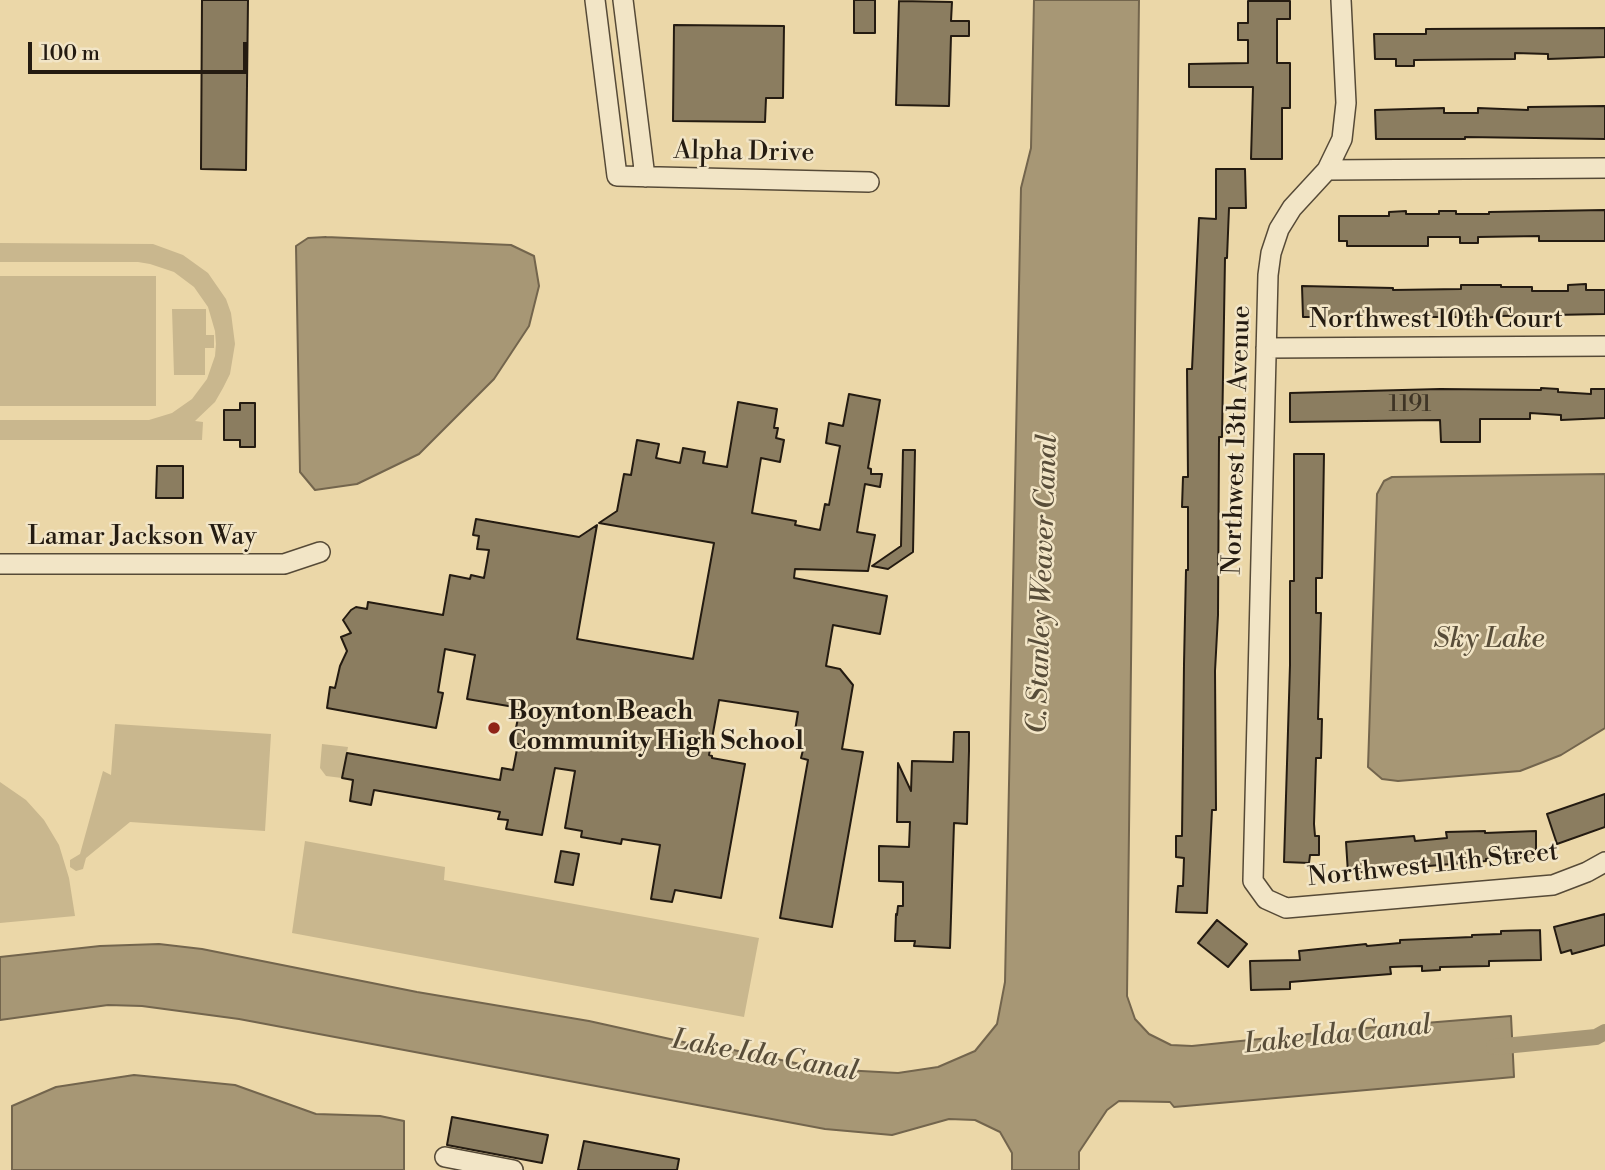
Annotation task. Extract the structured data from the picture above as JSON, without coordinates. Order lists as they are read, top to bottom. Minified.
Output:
{"streets":{"street":["Alpha Drive","Northwest 10th Court","Northwest 13th Avenue","Lamar Jackson Way","Northwest 11th Street"]},"crossings":[["Northwest 10th Court","Northwest 13th Avenue"],["Northwest 13th Avenue","Northwest 11th Street"]],"water":["C. Stanley Weaver Canal","Sky Lake","Lake Ida Canal"],"places":["Boynton Beach Community High School"],"house_numbers":["1191"],"scale_bar":"100 m"}
